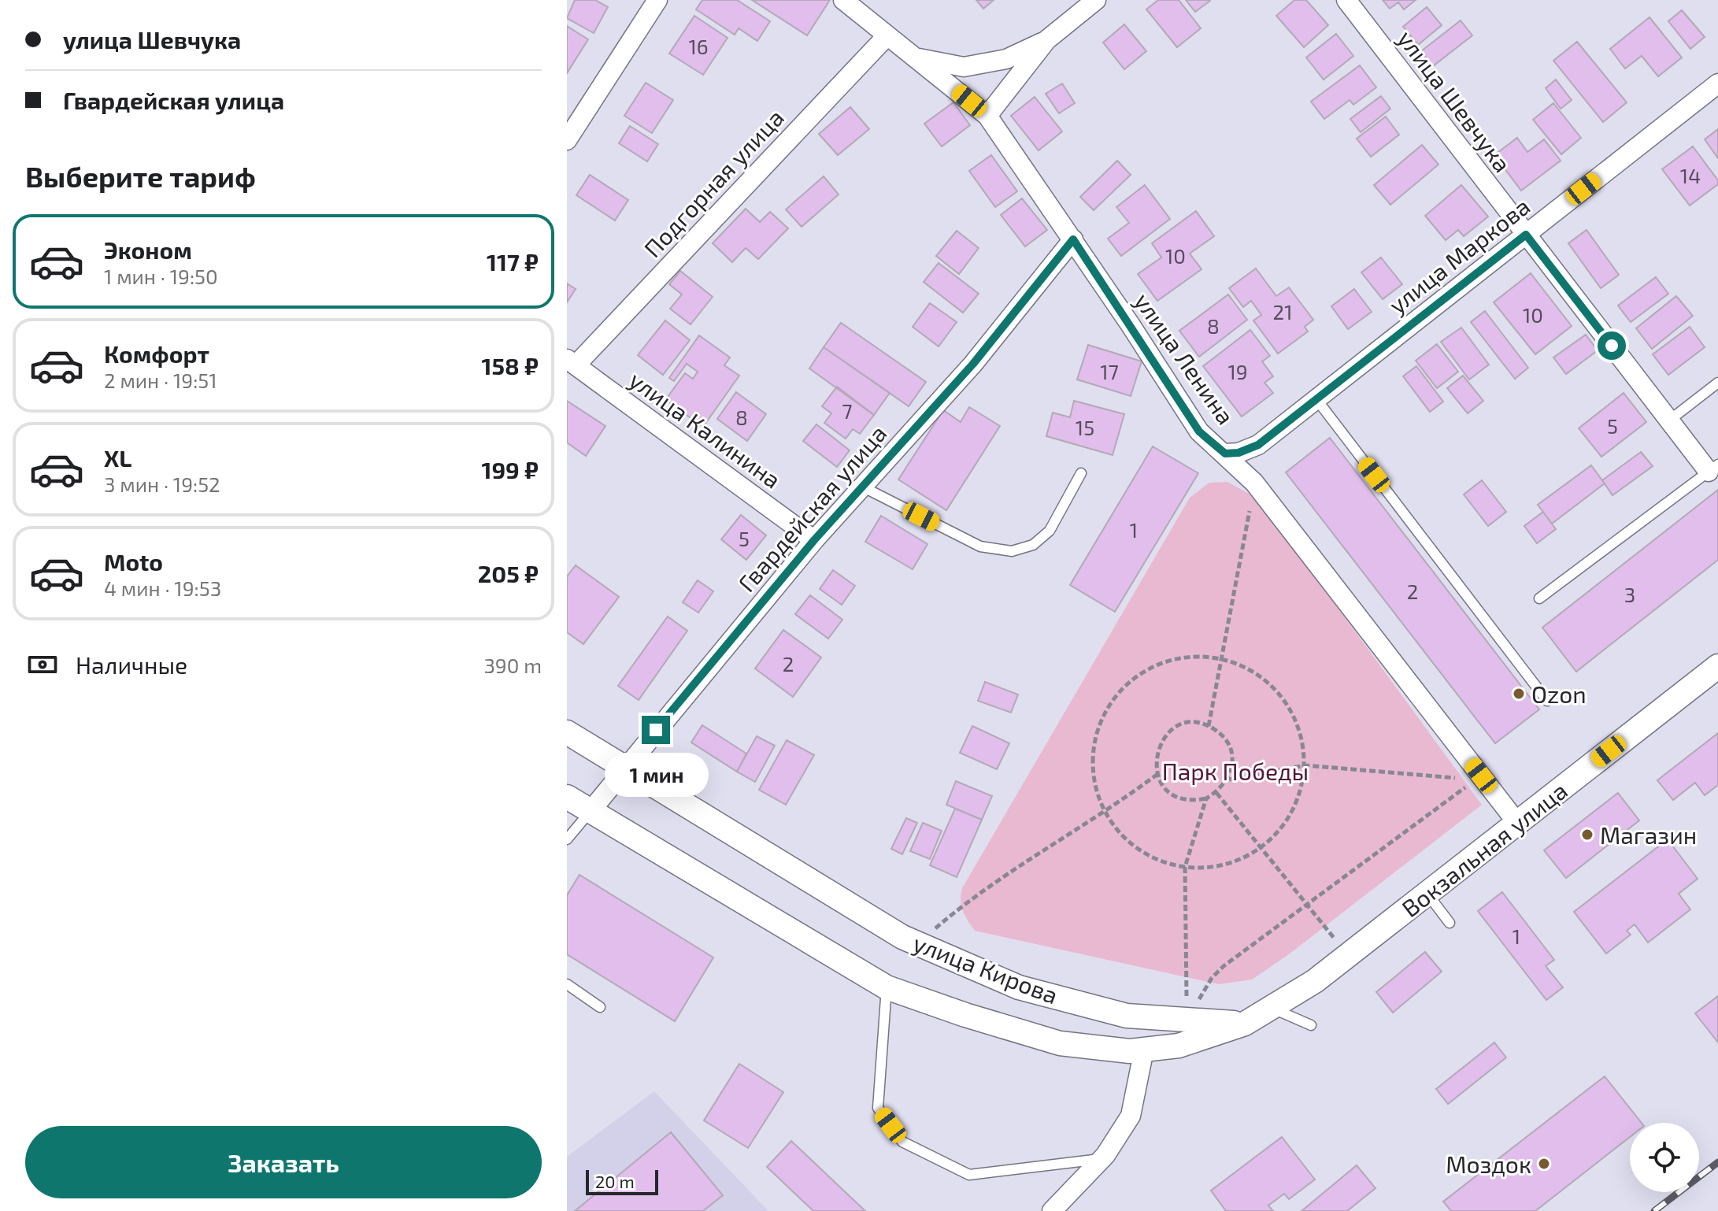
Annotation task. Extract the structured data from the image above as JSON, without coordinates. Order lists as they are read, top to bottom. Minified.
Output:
{"streets":{"street":["улица Шевчука","Подгорная улица","улица Маркова","улица Ленина","улица Калинина","Гвардейская улица","Вокзальная улица","улица Кирова"]},"crossings":[["улица Шевчука","улица Маркова"],["Подгорная улица","улица Ленина"],["Подгорная улица","улица Калинина"],["улица Маркова","улица Ленина"],["улица Ленина","Гвардейская улица"],["улица Ленина","Вокзальная улица"],["улица Калинина","Гвардейская улица"],["Гвардейская улица","улица Кирова"],["Вокзальная улица","улица Кирова"]],"parks":["Парк Победы"],"places":["Ozon","Магазин","Моздок"],"house_numbers":["16","14","10","21","10","8","17","19","7","8","5","15","1","5","2","3","2","1"],"scale_bar":"20 m","page":{"banner":["улица Шевчука","Гвардейская улица"],"heading":"Выберите тариф","list":[{"name":"Эконом","note":"1 мин · 19:50","value":"117 ₽"},{"name":"Комфорт","note":"2 мин · 19:51","value":"158 ₽"},{"name":"XL","note":"3 мин · 19:52","value":"199 ₽"},{"name":"Moto","note":"4 мин · 19:53","value":"205 ₽"}],"pay":["Наличные","390 m"],"bubble":"1 мин","buttons":"Заказать","scale":"20 m"}}
